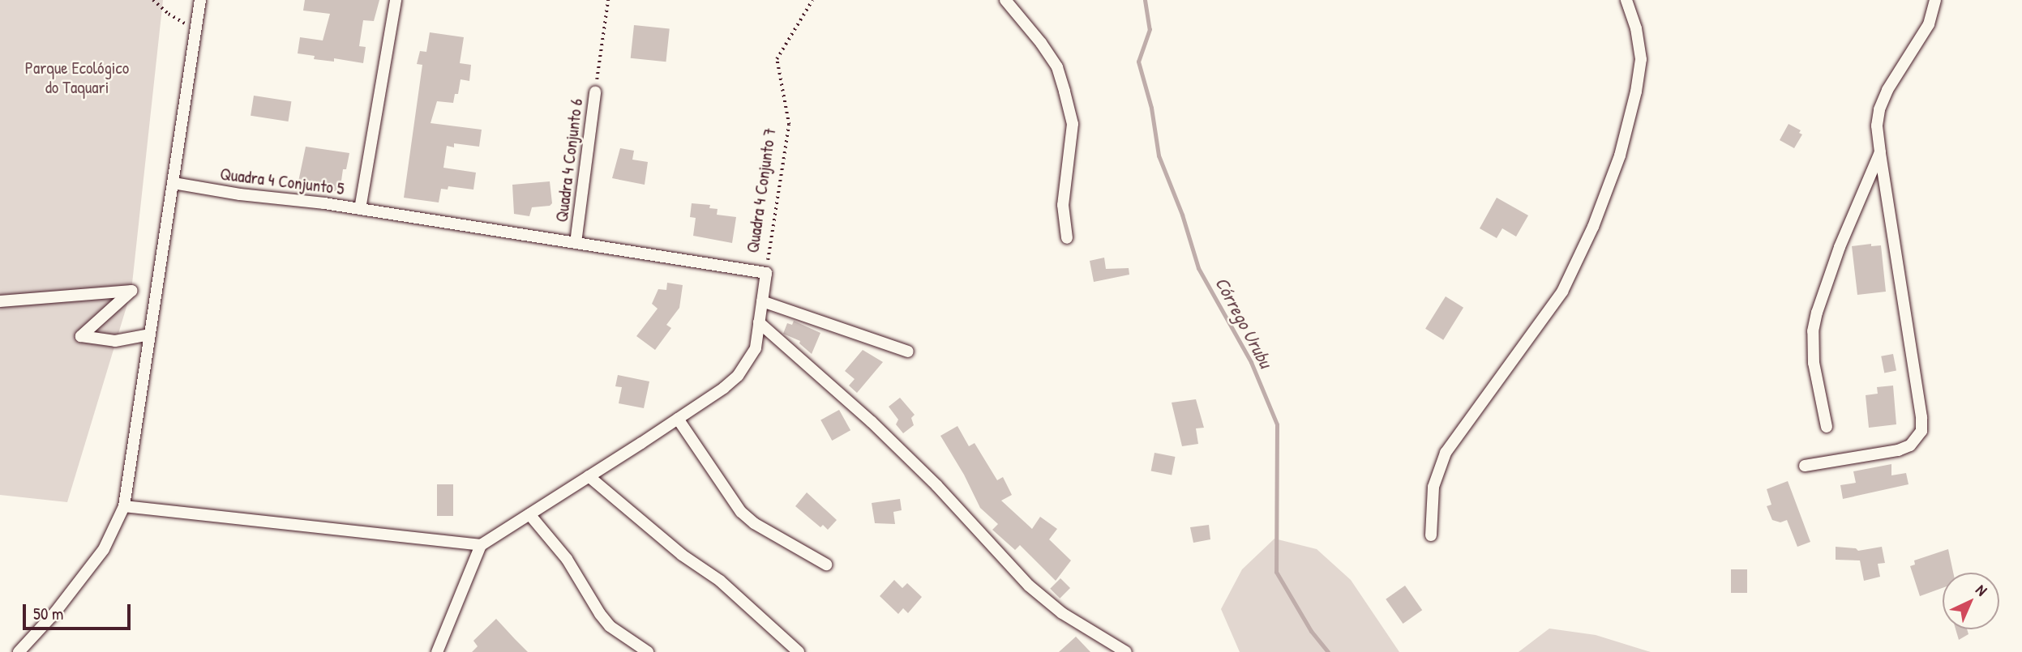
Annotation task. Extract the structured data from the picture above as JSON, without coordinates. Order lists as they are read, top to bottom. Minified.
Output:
{"streets":{"street":["Quadra 4 Conjunto 6","Quadra 4 Conjunto 5","Quadra 4 Conjunto 7"]},"crossings":[["Quadra 4 Conjunto 6","Quadra 4 Conjunto 5"],["Quadra 4 Conjunto 6","Quadra 4 Conjunto 7"]],"water":["Córrego Urubu"],"parks":["Parque Ecológico do Taquari"],"scale_bar":"50 m","north":"top right"}
